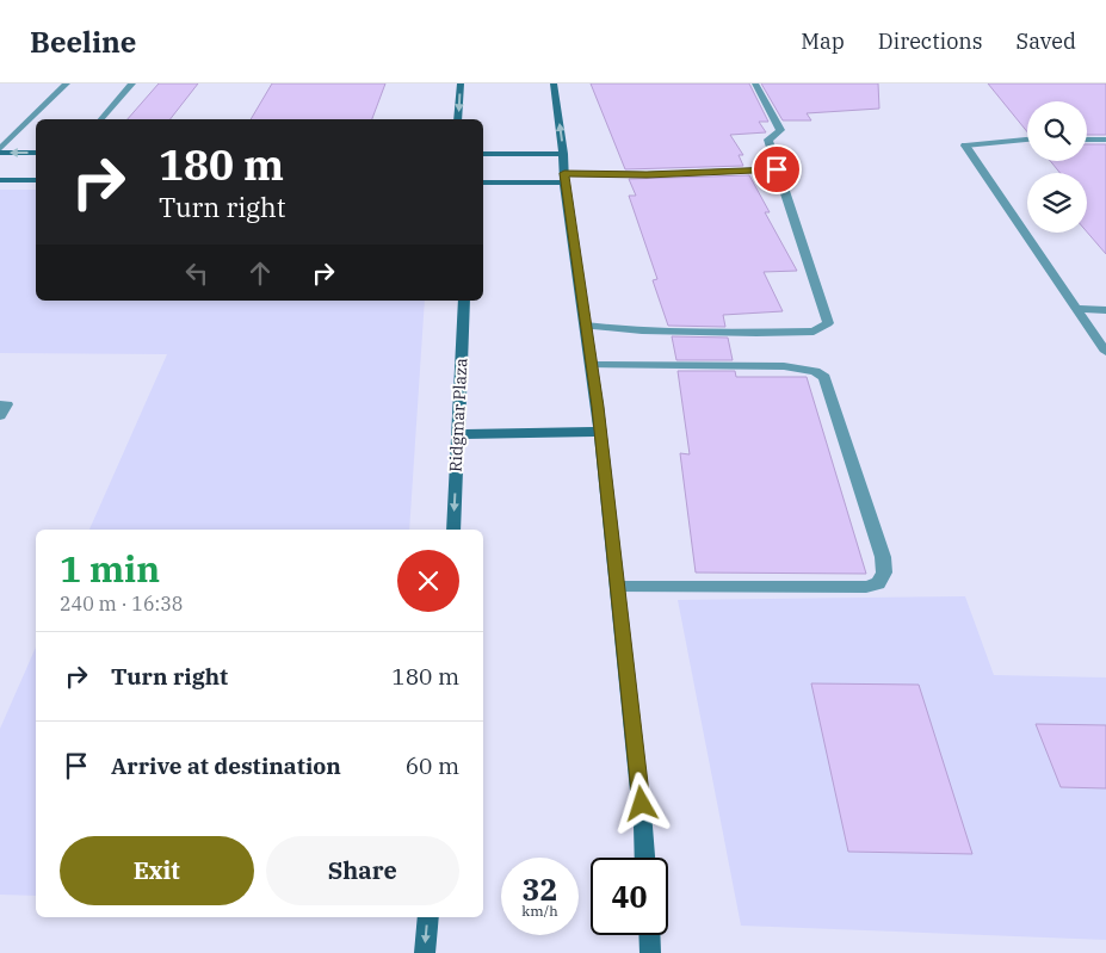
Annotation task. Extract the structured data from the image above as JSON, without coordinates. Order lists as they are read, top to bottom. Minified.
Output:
{"streets":{"street":["Ridgmar Plaza"]},"one_way":["Ridgmar Plaza"],"page":{"header":"Beeline","nav":["Map","Directions","Saved"],"turn":["180 m","Turn right"],"heading":["1 min","240 m · 16:38"],"list":[{"name":"Turn right","value":"180 m"},{"name":"Arrive at destination","value":"60 m"}],"buttons":["Exit","Share"],"speed":"32 km/h","limit":"40"}}
